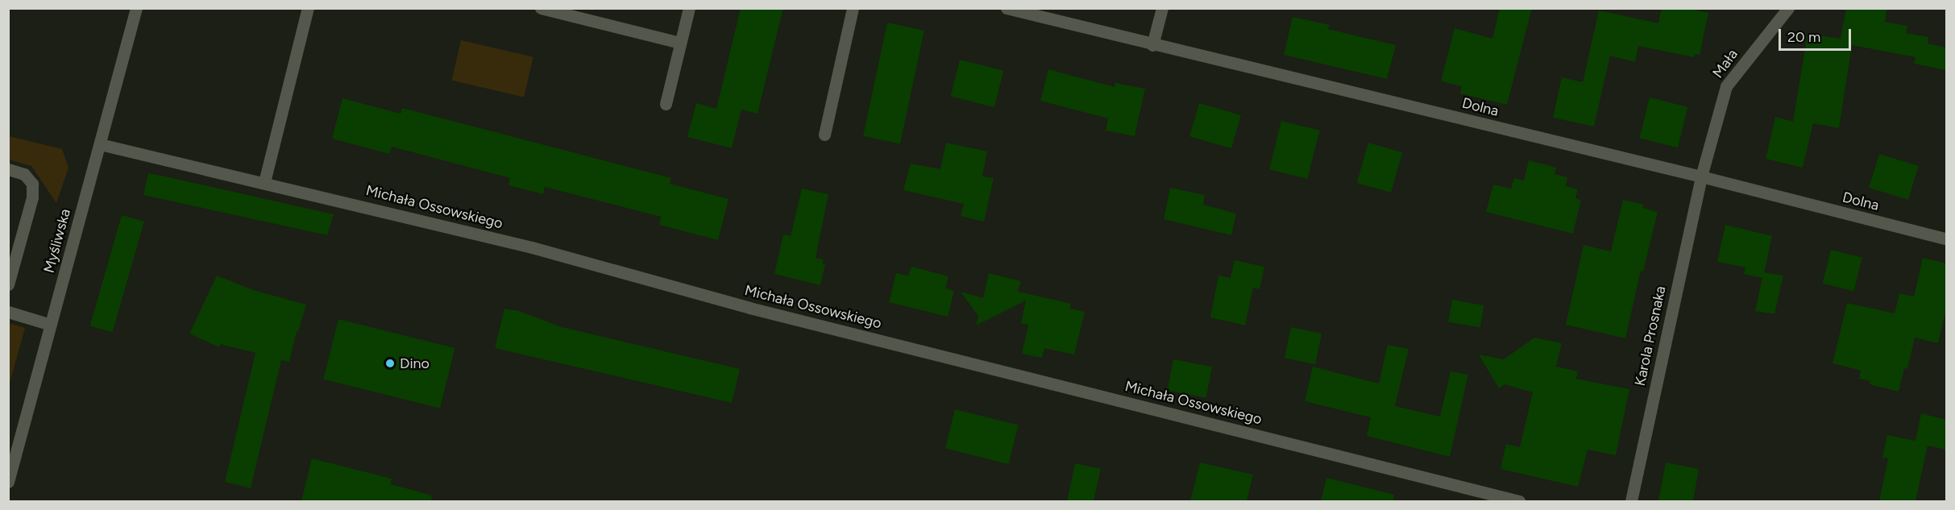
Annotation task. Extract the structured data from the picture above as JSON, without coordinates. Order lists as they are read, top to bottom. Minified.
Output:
{"streets":{"street":["Mała","Dolna","Michała Ossowskiego","Myśliwska","Karola Prosnaka"]},"crossings":[["Mała","Dolna"],["Mała","Karola Prosnaka"],["Dolna","Karola Prosnaka"],["Michała Ossowskiego","Myśliwska"]],"places":["Dino"],"scale_bar":"20 m"}
